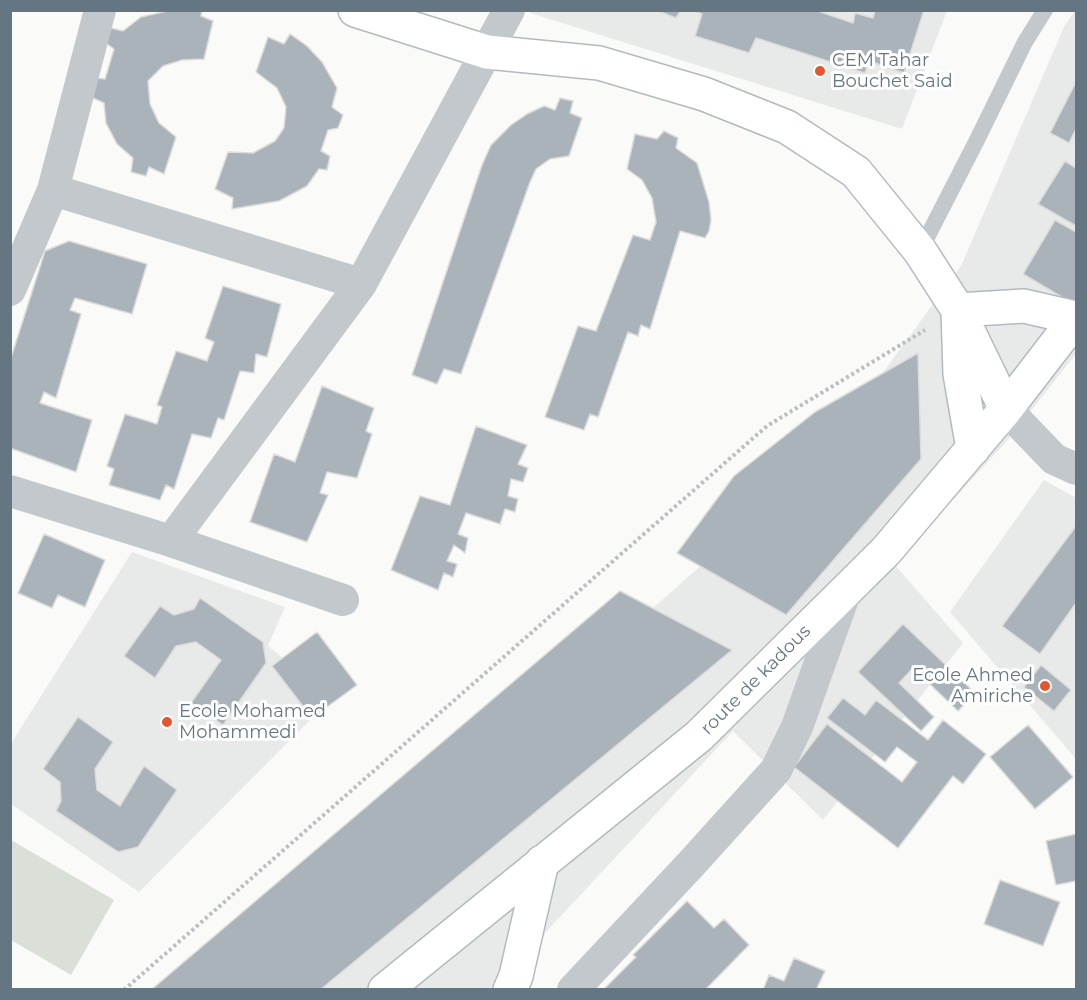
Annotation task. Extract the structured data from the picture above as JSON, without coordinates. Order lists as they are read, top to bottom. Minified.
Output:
{"streets":{"street":["route de kadous"]},"places":["CEM Tahar Bouchet Said","Ecole Ahmed Amiriche","Ecole Mohamed Mohammedi"]}
